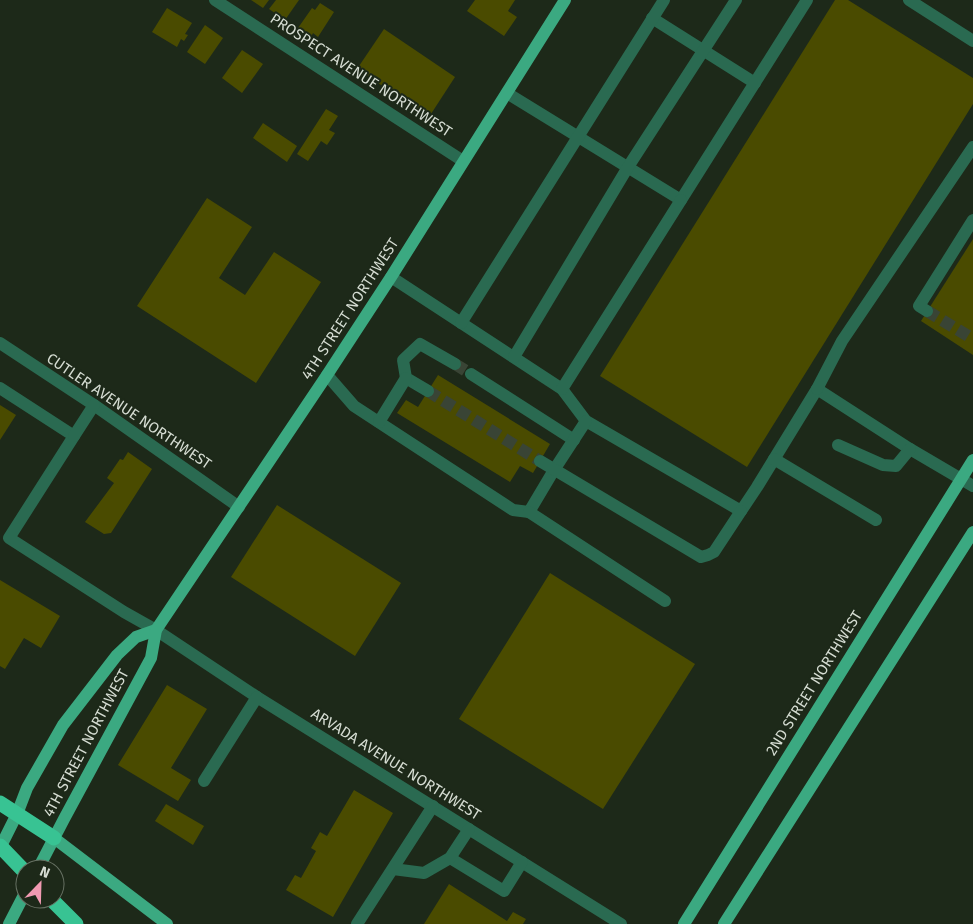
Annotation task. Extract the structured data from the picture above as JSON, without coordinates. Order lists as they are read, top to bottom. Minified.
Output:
{"streets":{"main road":["4TH STREET NORTHWEST","2ND STREET NORTHWEST"],"street":["PROSPECT AVENUE NORTHWEST","CUTLER AVENUE NORTHWEST","ARVADA AVENUE NORTHWEST"]},"crossings":[["PROSPECT AVENUE NORTHWEST","4TH STREET NORTHWEST"],["4TH STREET NORTHWEST","CUTLER AVENUE NORTHWEST"],["4TH STREET NORTHWEST","ARVADA AVENUE NORTHWEST"]],"north":"top right"}
